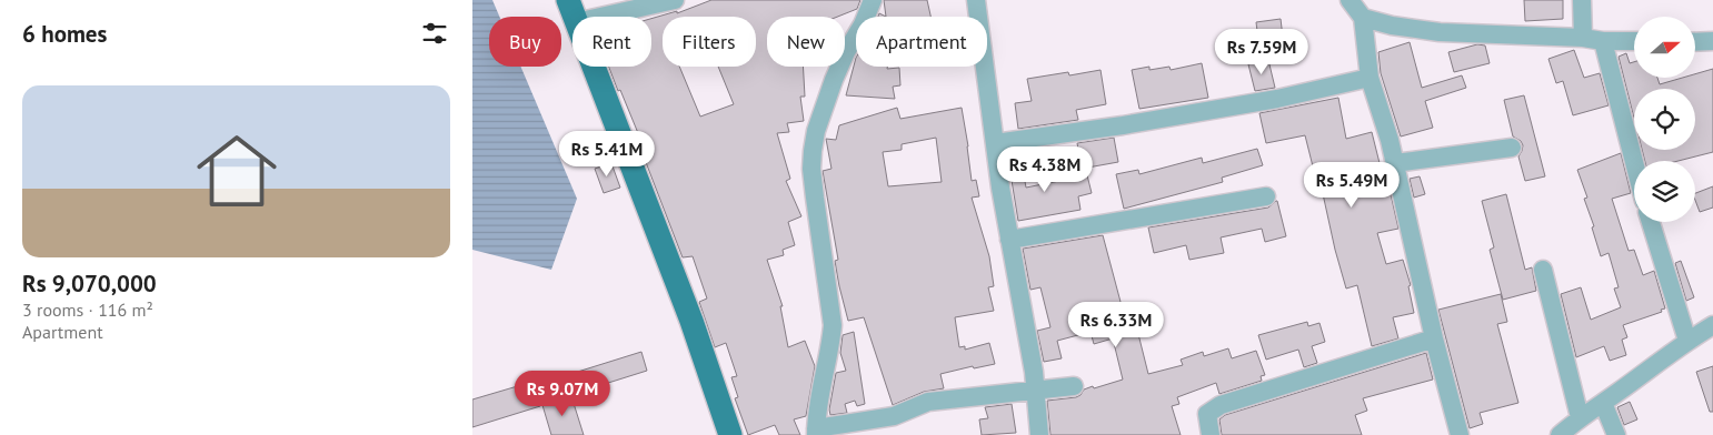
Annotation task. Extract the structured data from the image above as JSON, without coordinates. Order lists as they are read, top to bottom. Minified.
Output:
{"north":"right","page":{"heading":"6 homes","chip":["Buy","Rent","Filters","New","Apartment"],"price":["Rs 7.59M","Rs 5.41M","Rs 4.38M","Rs 5.49M","Rs 6.33M","Rs 9.07M"],"list":[{"name":"Rs 9,070,000","note":"3 rooms · 116 m² · Apartment"}]}}
